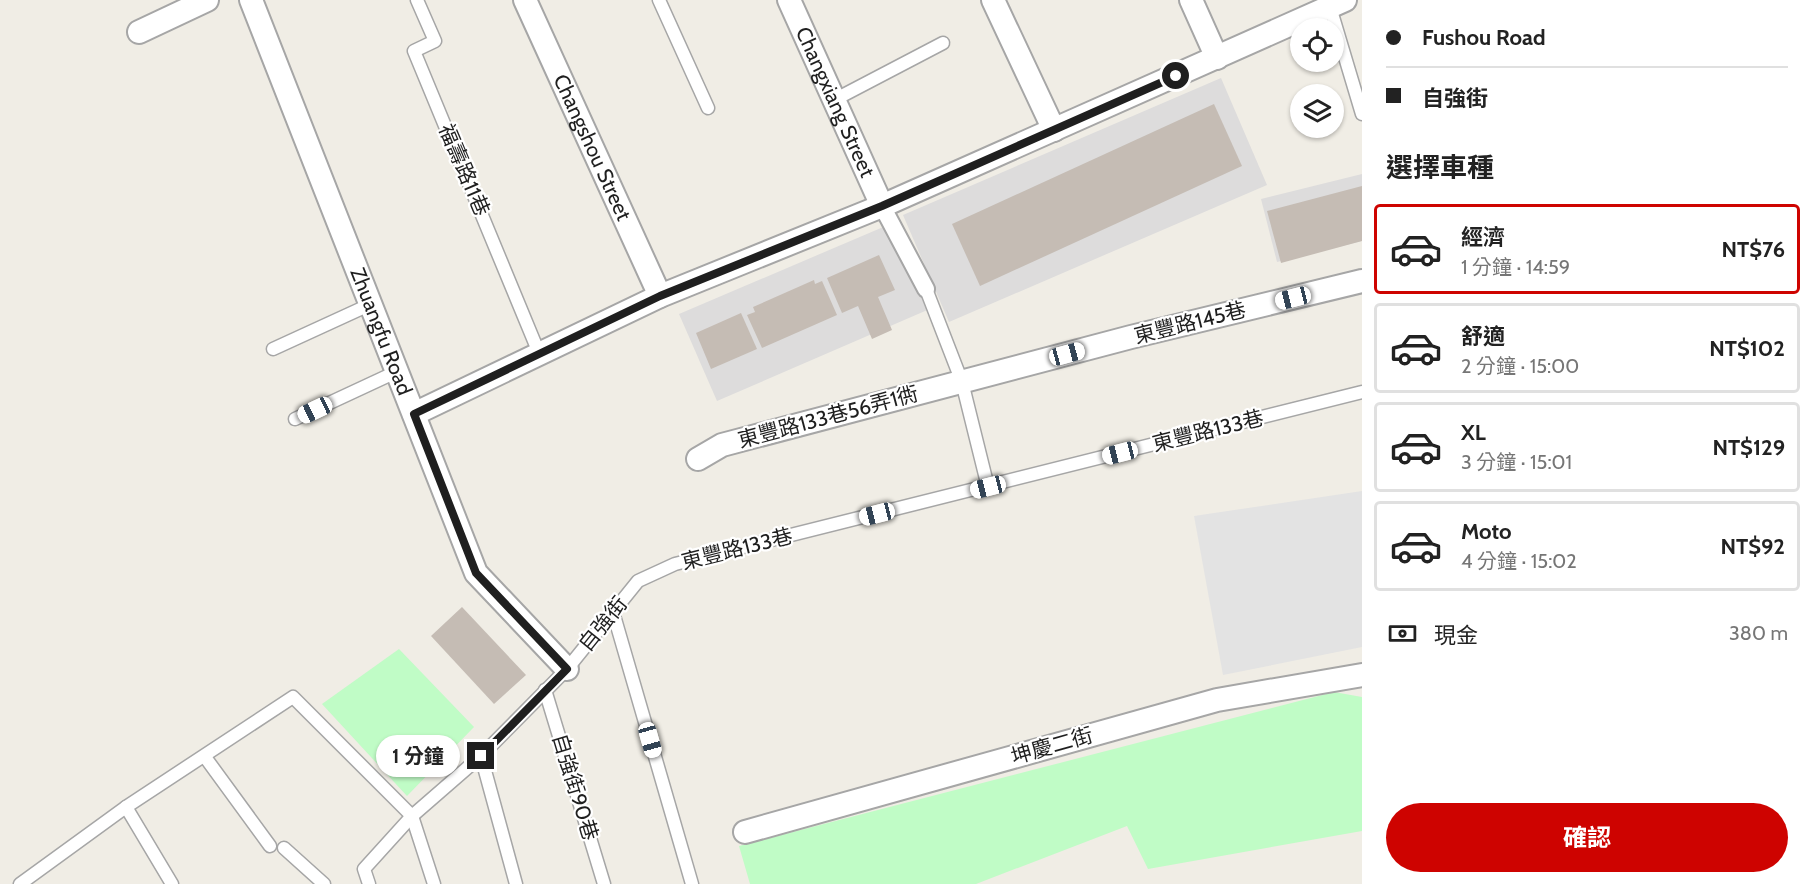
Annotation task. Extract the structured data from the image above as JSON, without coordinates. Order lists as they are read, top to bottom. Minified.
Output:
{"streets":{"street":["Changxiang Street","Changshou Street","東豐路145巷","Zhuangfu Road","東豐路133巷56弄1衖","坤慶二街"],"lane":["福壽路11巷","東豐路133巷","自強街","自強街90巷"]},"crossings":[["東豐路145巷","東豐路133巷56弄1衖"],["Zhuangfu Road","自強街"],["東豐路133巷","自強街"],["自強街","自強街90巷"]],"page":{"banner":["Fushou Road","自強街"],"heading":"選擇車種","list":[{"name":"經濟","note":"1 分鐘 · 14:59","value":"NT$76"},{"name":"舒適","note":"2 分鐘 · 15:00","value":"NT$102"},{"name":"XL","note":"3 分鐘 · 15:01","value":"NT$129"},{"name":"Moto","note":"4 分鐘 · 15:02","value":"NT$92"}],"pay":["現金","380 m"],"bubble":"1 分鐘","buttons":"確認"}}
